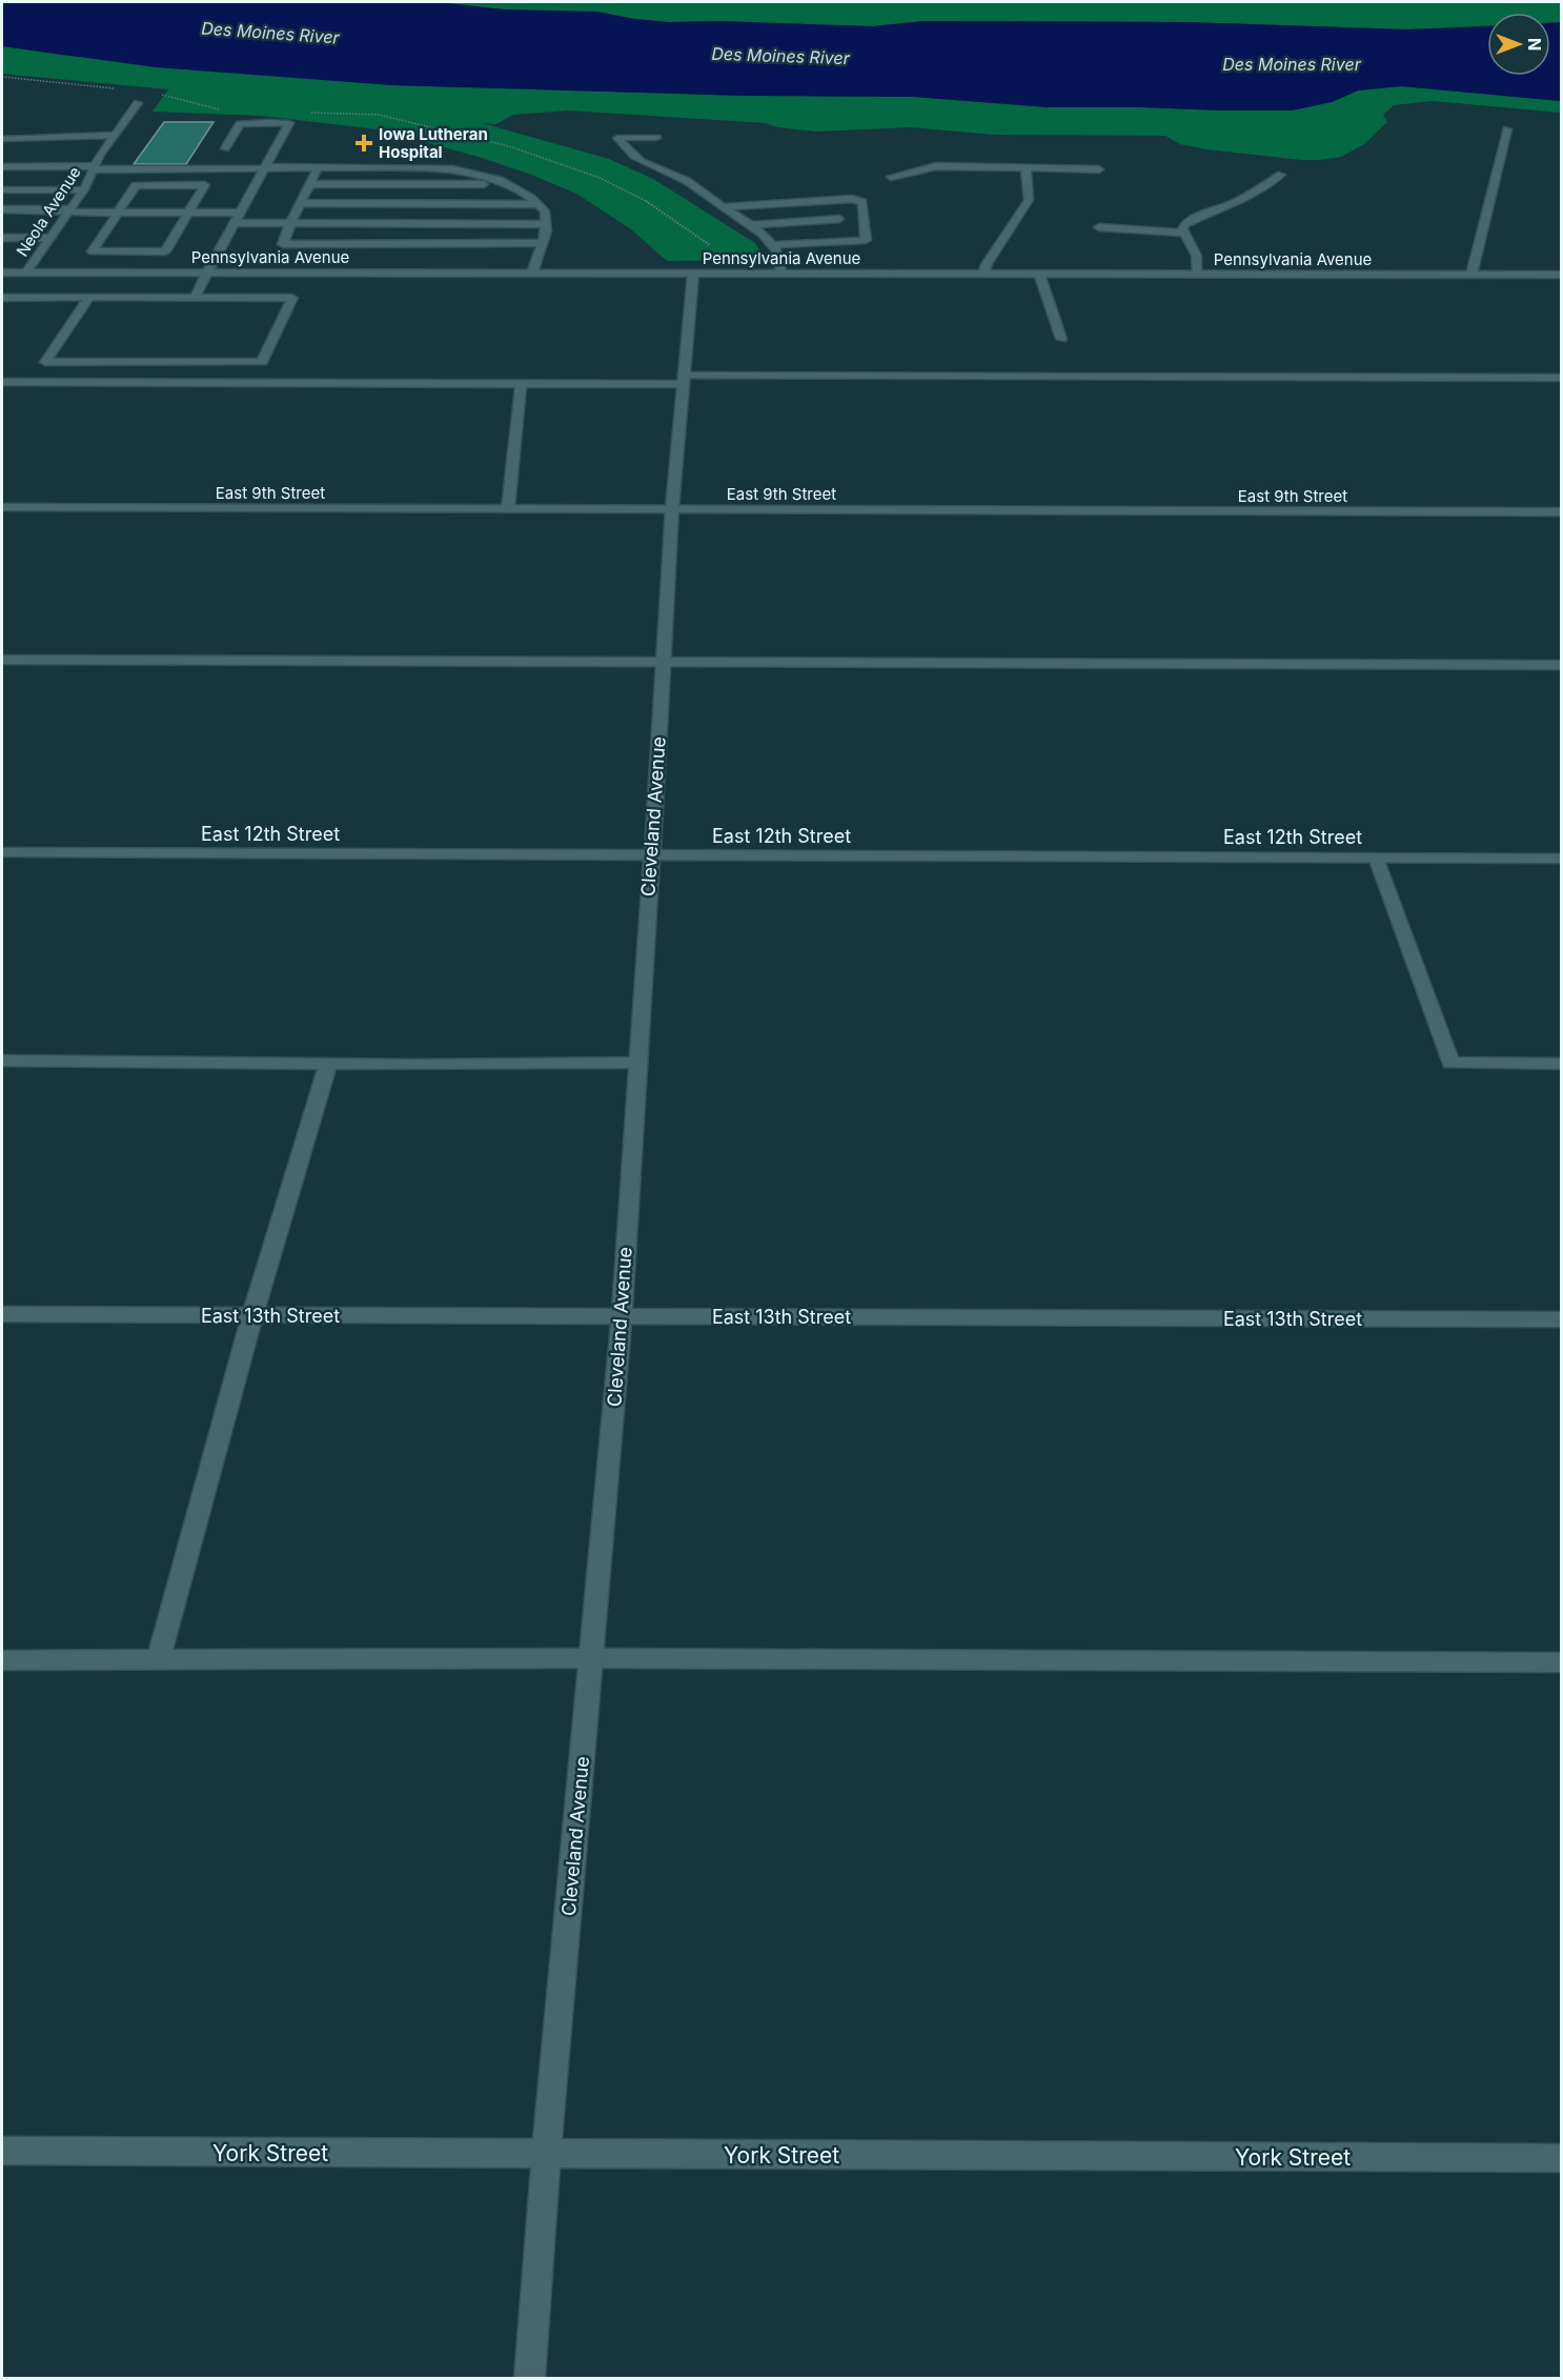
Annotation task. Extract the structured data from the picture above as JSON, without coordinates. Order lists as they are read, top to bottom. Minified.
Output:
{"streets":{"street":["Neola Avenue","Pennsylvania Avenue","East 9th Street","Cleveland Avenue","East 12th Street","East 13th Street","York Street"]},"crossings":[["Neola Avenue","Pennsylvania Avenue"],["Pennsylvania Avenue","Cleveland Avenue"],["East 9th Street","Cleveland Avenue"],["Cleveland Avenue","East 12th Street"],["Cleveland Avenue","East 13th Street"],["Cleveland Avenue","York Street"]],"water":["Des Moines River"],"places":{"health":["Iowa Lutheran Hospital"]},"north":"right"}
